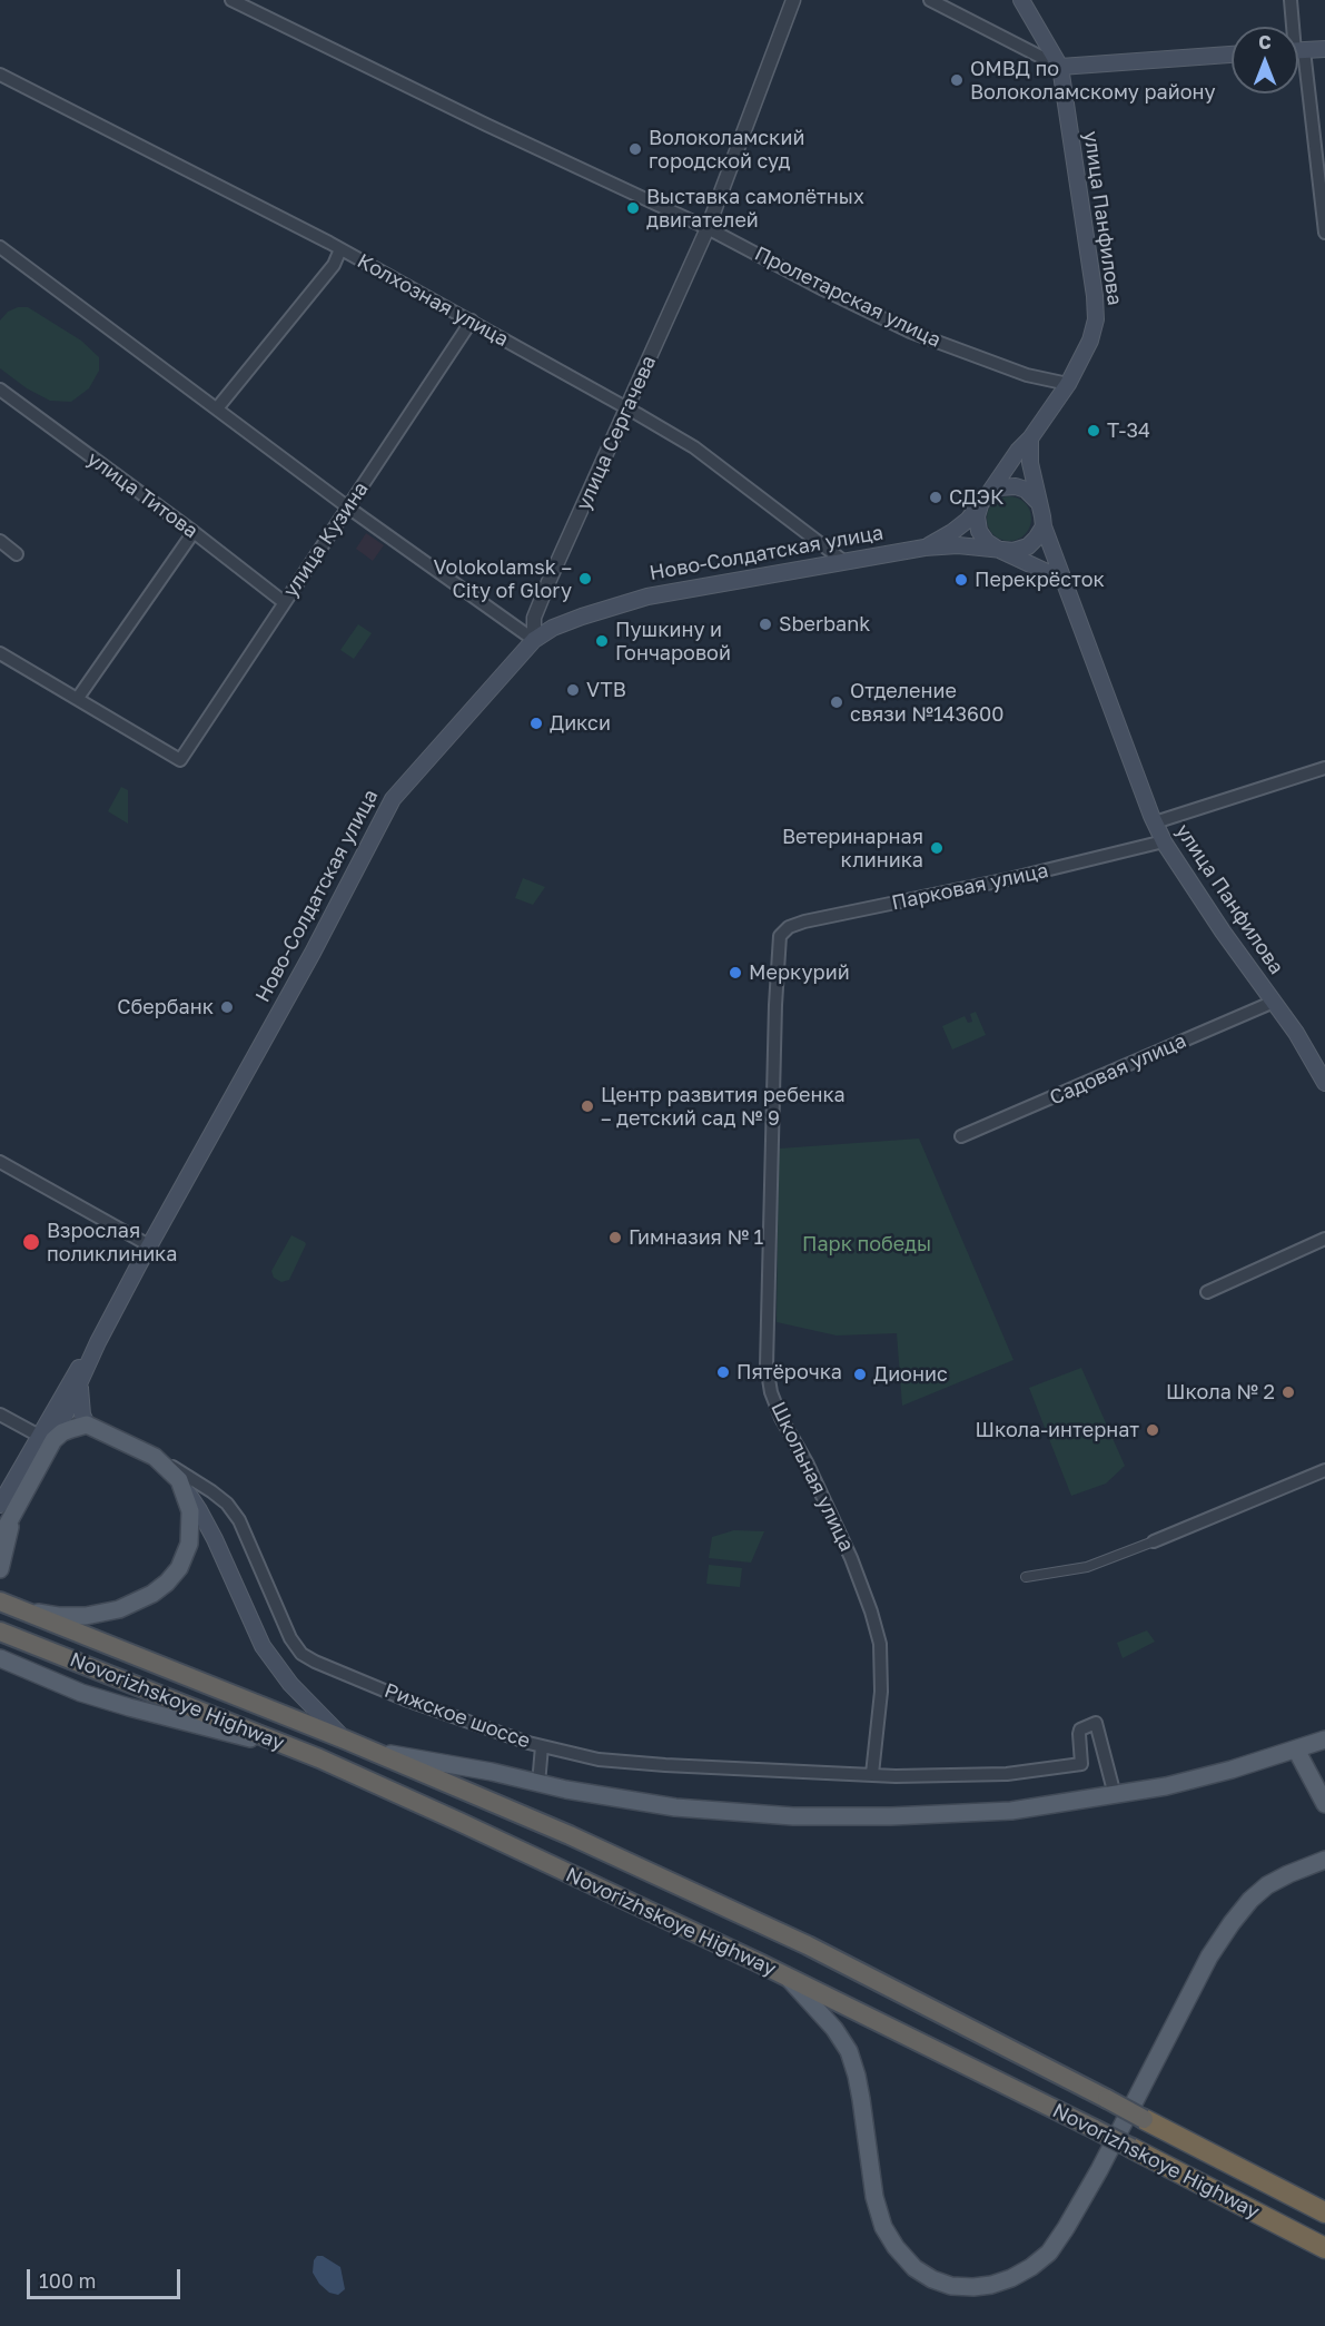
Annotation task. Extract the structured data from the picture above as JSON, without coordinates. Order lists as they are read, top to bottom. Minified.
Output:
{"streets":{"highway":["Novorizhskoye Highway"],"main road":["улица Панфилова","Ново-Солдатская улица"],"street":["Пролетарская улица","Колхозная улица","улица Сергачева","улица Титова","улица Кузина","Парковая улица","Садовая улица","Школьная улица","Рижское шоссе"]},"crossings":[["улица Панфилова","Пролетарская улица"],["улица Панфилова","Ново-Солдатская улица"],["улица Панфилова","Парковая улица"],["улица Панфилова","Садовая улица"],["Пролетарская улица","улица Сергачева"],["Колхозная улица","улица Сергачева"],["Колхозная улица","улица Кузина"],["Колхозная улица","Ново-Солдатская улица"],["улица Сергачева","Ново-Солдатская улица"],["улица Титова","улица Кузина"],["Парковая улица","Школьная улица"],["Школьная улица","Рижское шоссе"]],"parks":["Парк победы"],"places":["ОМВД по Волоколамскому району","Волоколамский городской суд","Выставка самолётных двигателей","Т-34","СДЭК","Volokolamsk – City of Glory","Перекрёсток","Sberbank","Пушкину и Гончаровой","VTB","Отделение связи №143600","Дикси","Ветеринарная клиника","Меркурий","Сбербанк","Центр развития ребенка – детский сад № 9","Гимназия № 1","Взрослая поликлиника","Пятёрочка","Дионис","Школа № 2","Школа-интернат"],"scale_bar":"100 m","north":"top"}
